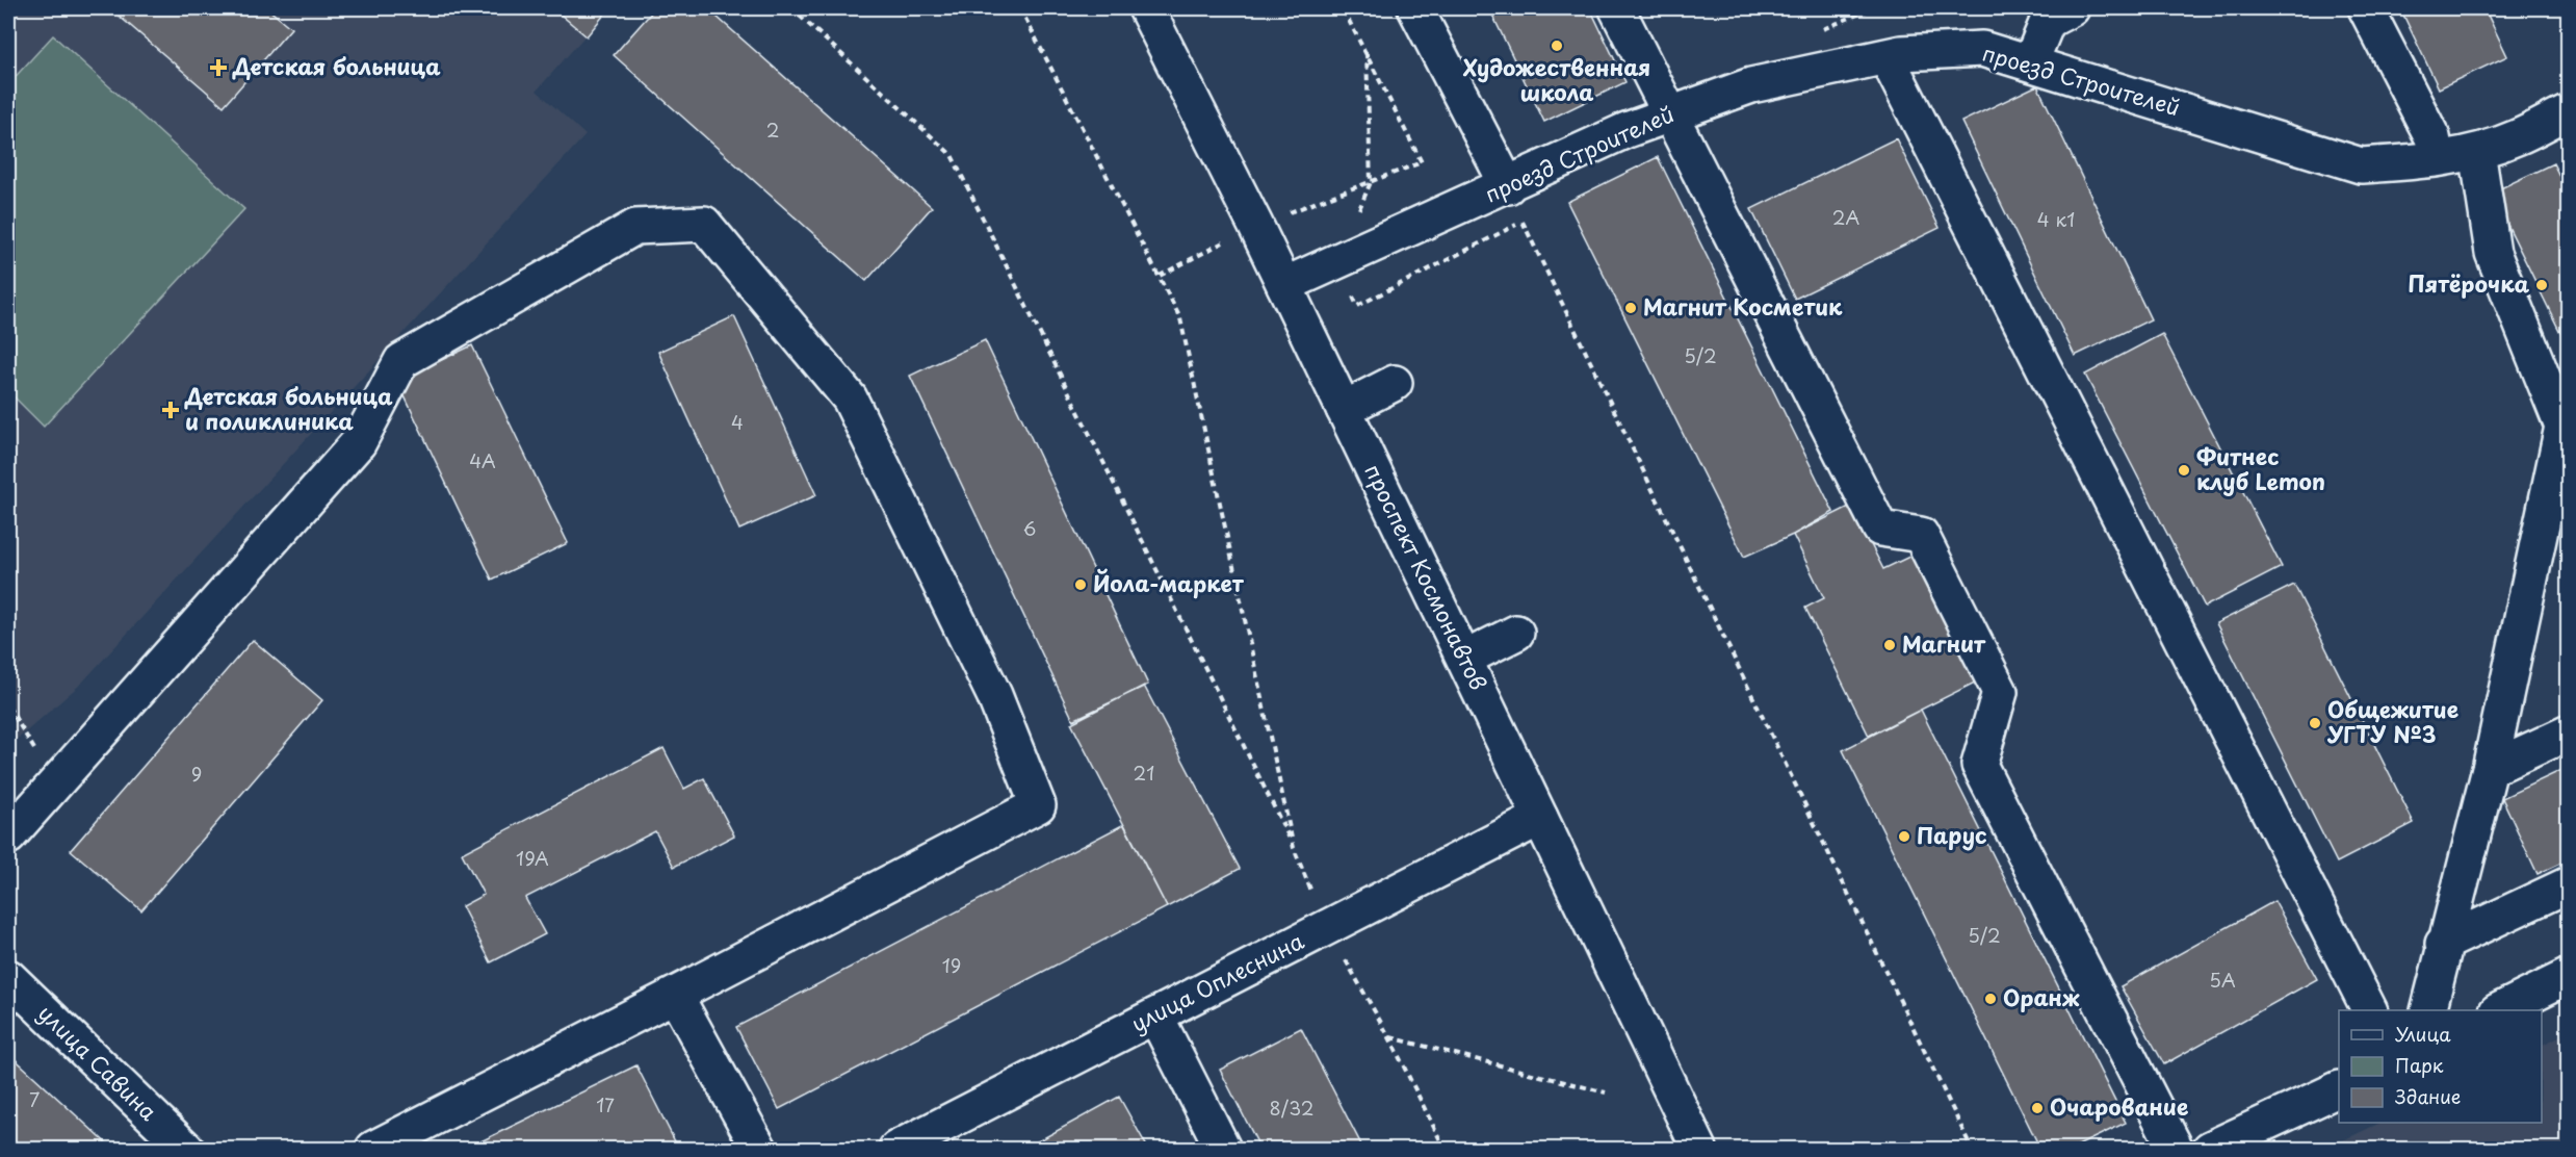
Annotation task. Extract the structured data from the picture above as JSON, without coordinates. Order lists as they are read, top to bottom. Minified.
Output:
{"streets":{"street":["проезд Строителей","проспект Космонавтов","улица Оплеснина","улица Савина"]},"crossings":[["проезд Строителей","проспект Космонавтов"],["проспект Космонавтов","улица Оплеснина"]],"places":{"other":["Художественная школа","Пятёрочка","Магнит Косметик","Фитнес клуб Lemon","Йола-маркет","Магнит","Общежитие УГТУ №3","Парус","Оранж","Очарование"],"health":["Детская больница","Детская больница и поликлиника"]},"house_numbers":["2","2А","4 к1","5/2","4","4А","6","21","9","19А","5/2","19","5А","7","17","8/32"],"legend":["Улица","Парк","Здание"]}
